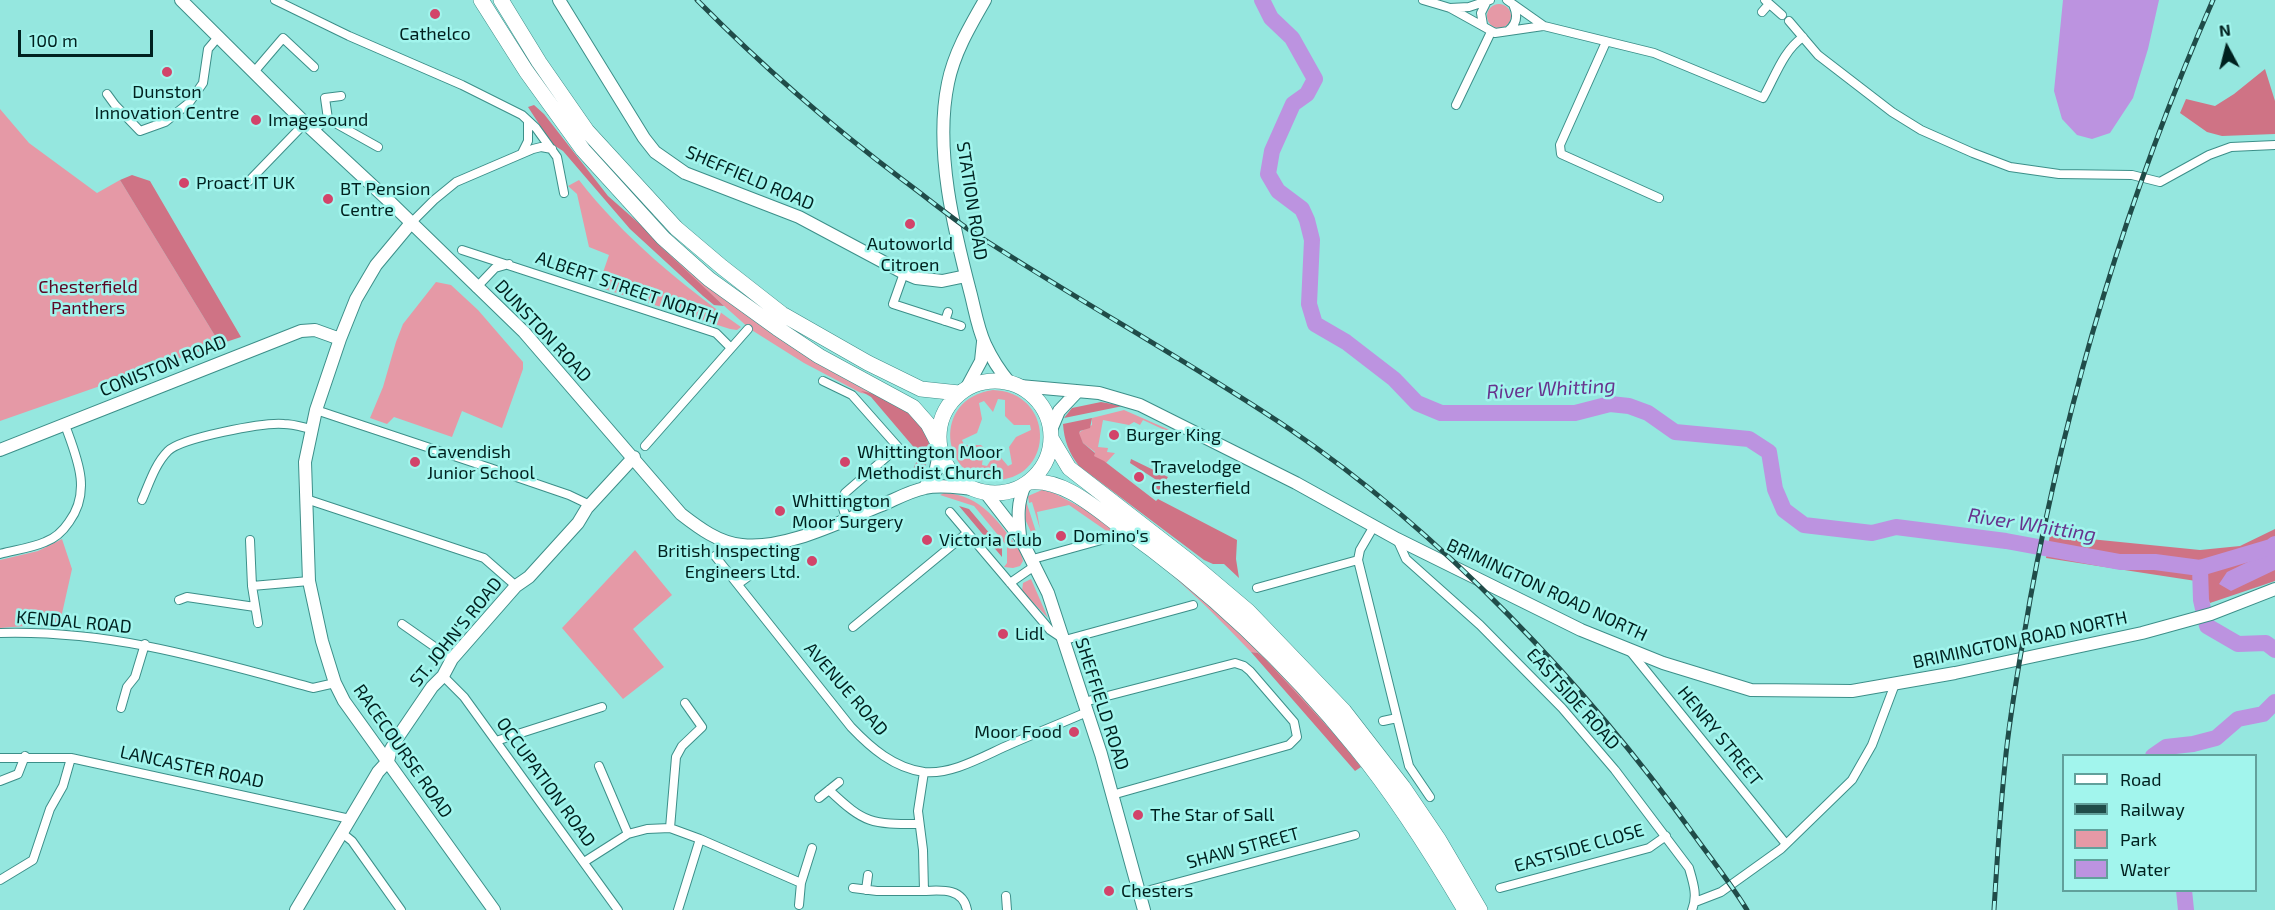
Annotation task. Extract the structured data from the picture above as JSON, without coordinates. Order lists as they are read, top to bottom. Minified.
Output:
{"streets":{"main road":["SHEFFIELD ROAD","STATION ROAD","DUNSTON ROAD","CONISTON ROAD","BRIMINGTON ROAD NORTH","ST. JOHN'S ROAD","RACECOURSE ROAD"],"street":["ALBERT STREET NORTH","KENDAL ROAD","AVENUE ROAD","EASTSIDE ROAD","HENRY STREET","LANCASTER ROAD","OCCUPATION ROAD","SHAW STREET","EASTSIDE CLOSE"]},"crossings":[["SHEFFIELD ROAD","STATION ROAD"],["SHEFFIELD ROAD","AVENUE ROAD"],["SHEFFIELD ROAD","SHAW STREET"],["STATION ROAD","DUNSTON ROAD"],["STATION ROAD","BRIMINGTON ROAD NORTH"],["ALBERT STREET NORTH","DUNSTON ROAD"],["DUNSTON ROAD","BRIMINGTON ROAD NORTH"],["DUNSTON ROAD","ST. JOHN'S ROAD"],["DUNSTON ROAD","RACECOURSE ROAD"],["CONISTON ROAD","RACECOURSE ROAD"],["BRIMINGTON ROAD NORTH","EASTSIDE ROAD"],["BRIMINGTON ROAD NORTH","HENRY STREET"],["KENDAL ROAD","RACECOURSE ROAD"],["ST. JOHN'S ROAD","RACECOURSE ROAD"],["ST. JOHN'S ROAD","LANCASTER ROAD"],["ST. JOHN'S ROAD","OCCUPATION ROAD"],["EASTSIDE ROAD","EASTSIDE CLOSE"]],"water":["River Whitting"],"parks":["Chesterfield Panthers"],"places":["Cathelco","Dunston Innovation Centre","Imagesound","Proact IT UK","BT Pension Centre","Autoworld Citroen","Burger King","Cavendish Junior School","Whittington Moor Methodist Church","Travelodge Chesterfield","Whittington Moor Surgery","Domino's","Victoria Club","British Inspecting Engineers Ltd.","Lidl","Moor Food","The Star of Sall","Chesters"],"legend":["Road","Railway","Park","Water"],"scale_bar":"100 m","north":"top"}
